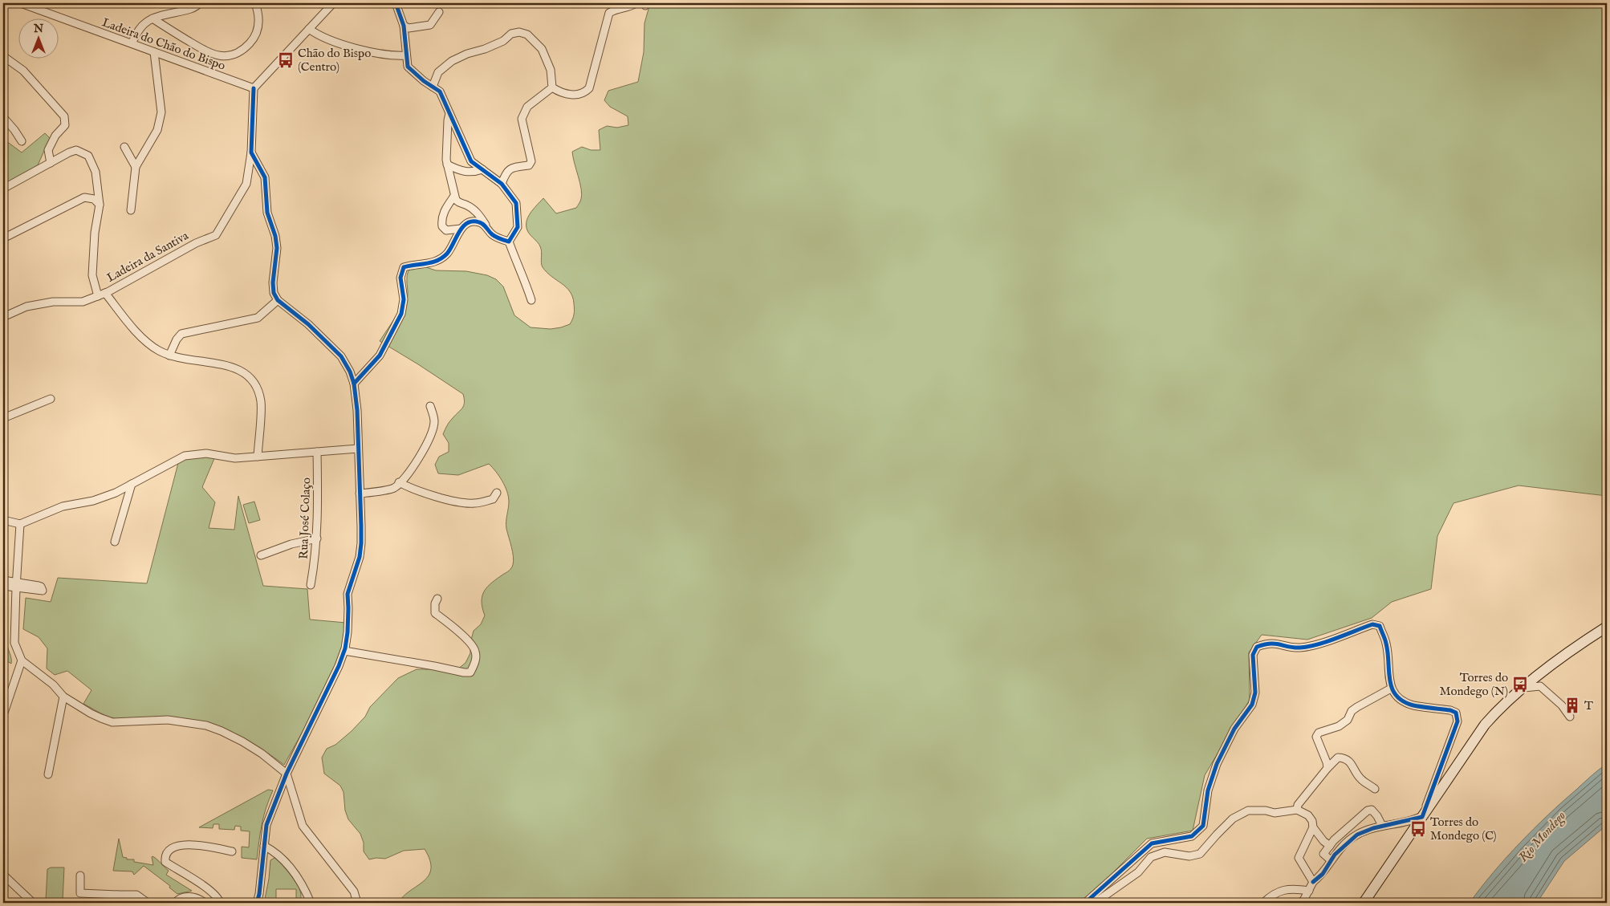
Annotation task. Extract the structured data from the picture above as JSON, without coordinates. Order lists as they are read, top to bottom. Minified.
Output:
{"streets":{"street":["Ladeira do Chão do Bispo","Ladeira da Santiva","Rua José Colaço"]},"crossings":[["Ladeira do Chão do Bispo","Ladeira da Santiva"]],"water":["Rio Mondego"],"places":{"bus stop":["Chão do Bispo (Centro)","Torres do Mondego (N)","Torres do Mondego (C)"],"building":["T"]},"north":"top"}
